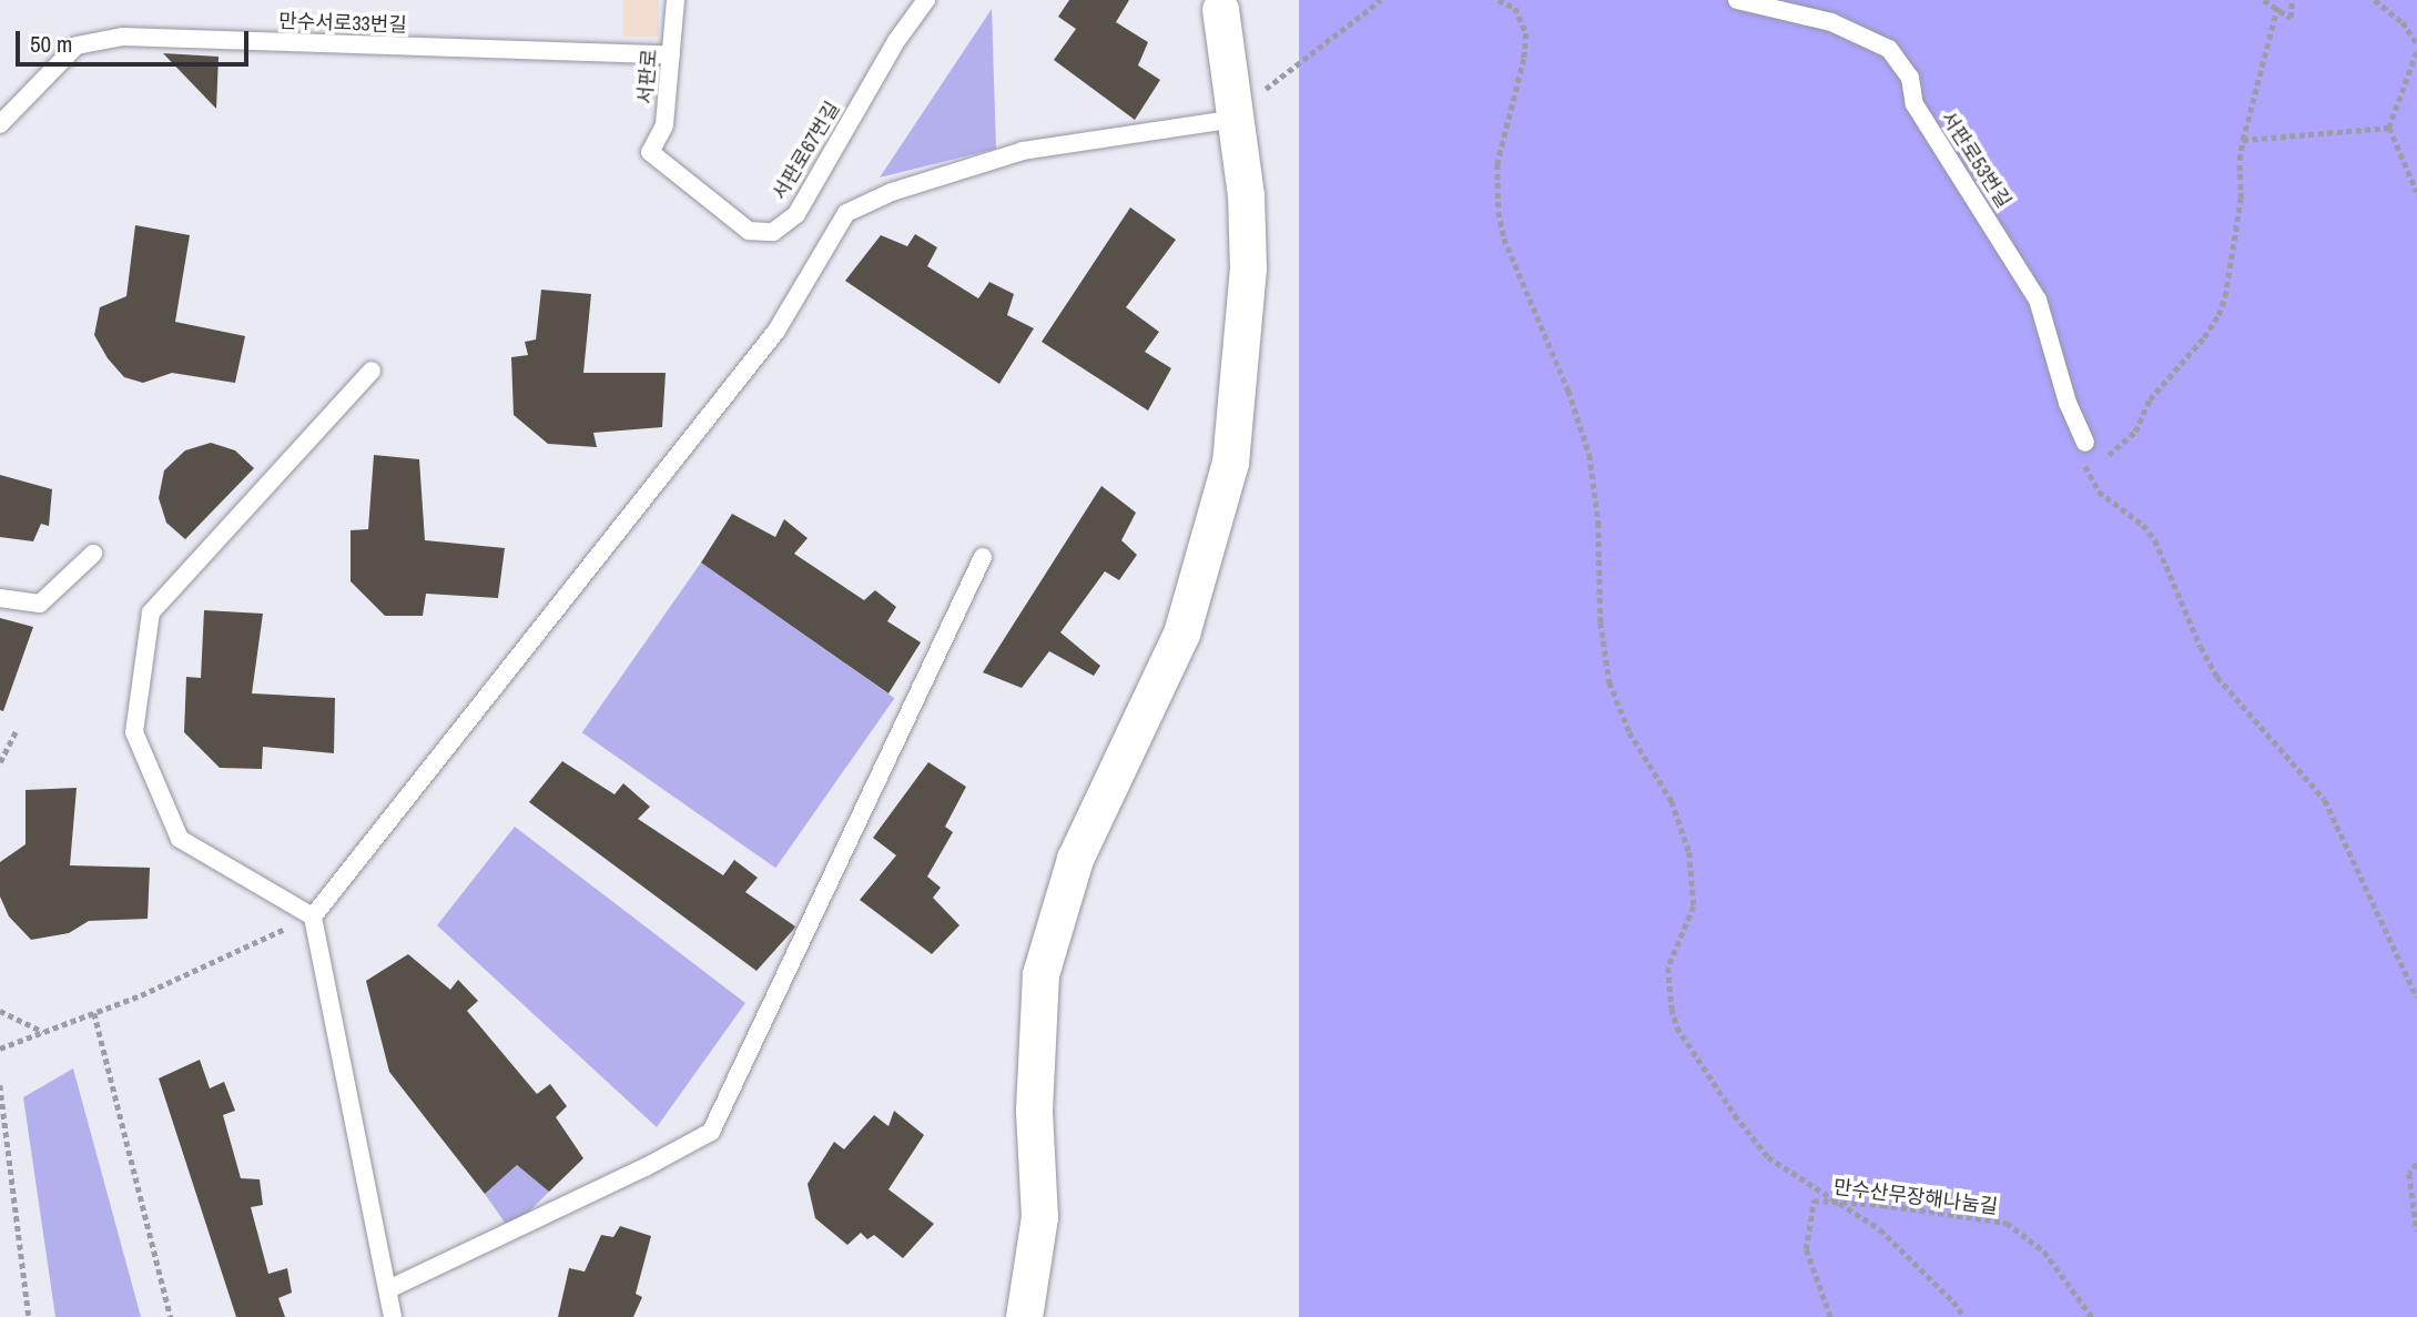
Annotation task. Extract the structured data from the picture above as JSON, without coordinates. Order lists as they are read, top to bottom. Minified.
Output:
{"streets":{"lane":["만수서로33번길","서판로","서판로67번길","서판로53번길"],"path":["만수산무장해나눔길"]},"crossings":[["만수서로33번길","서판로"],["서판로","서판로67번길"]],"scale_bar":"50 m"}
